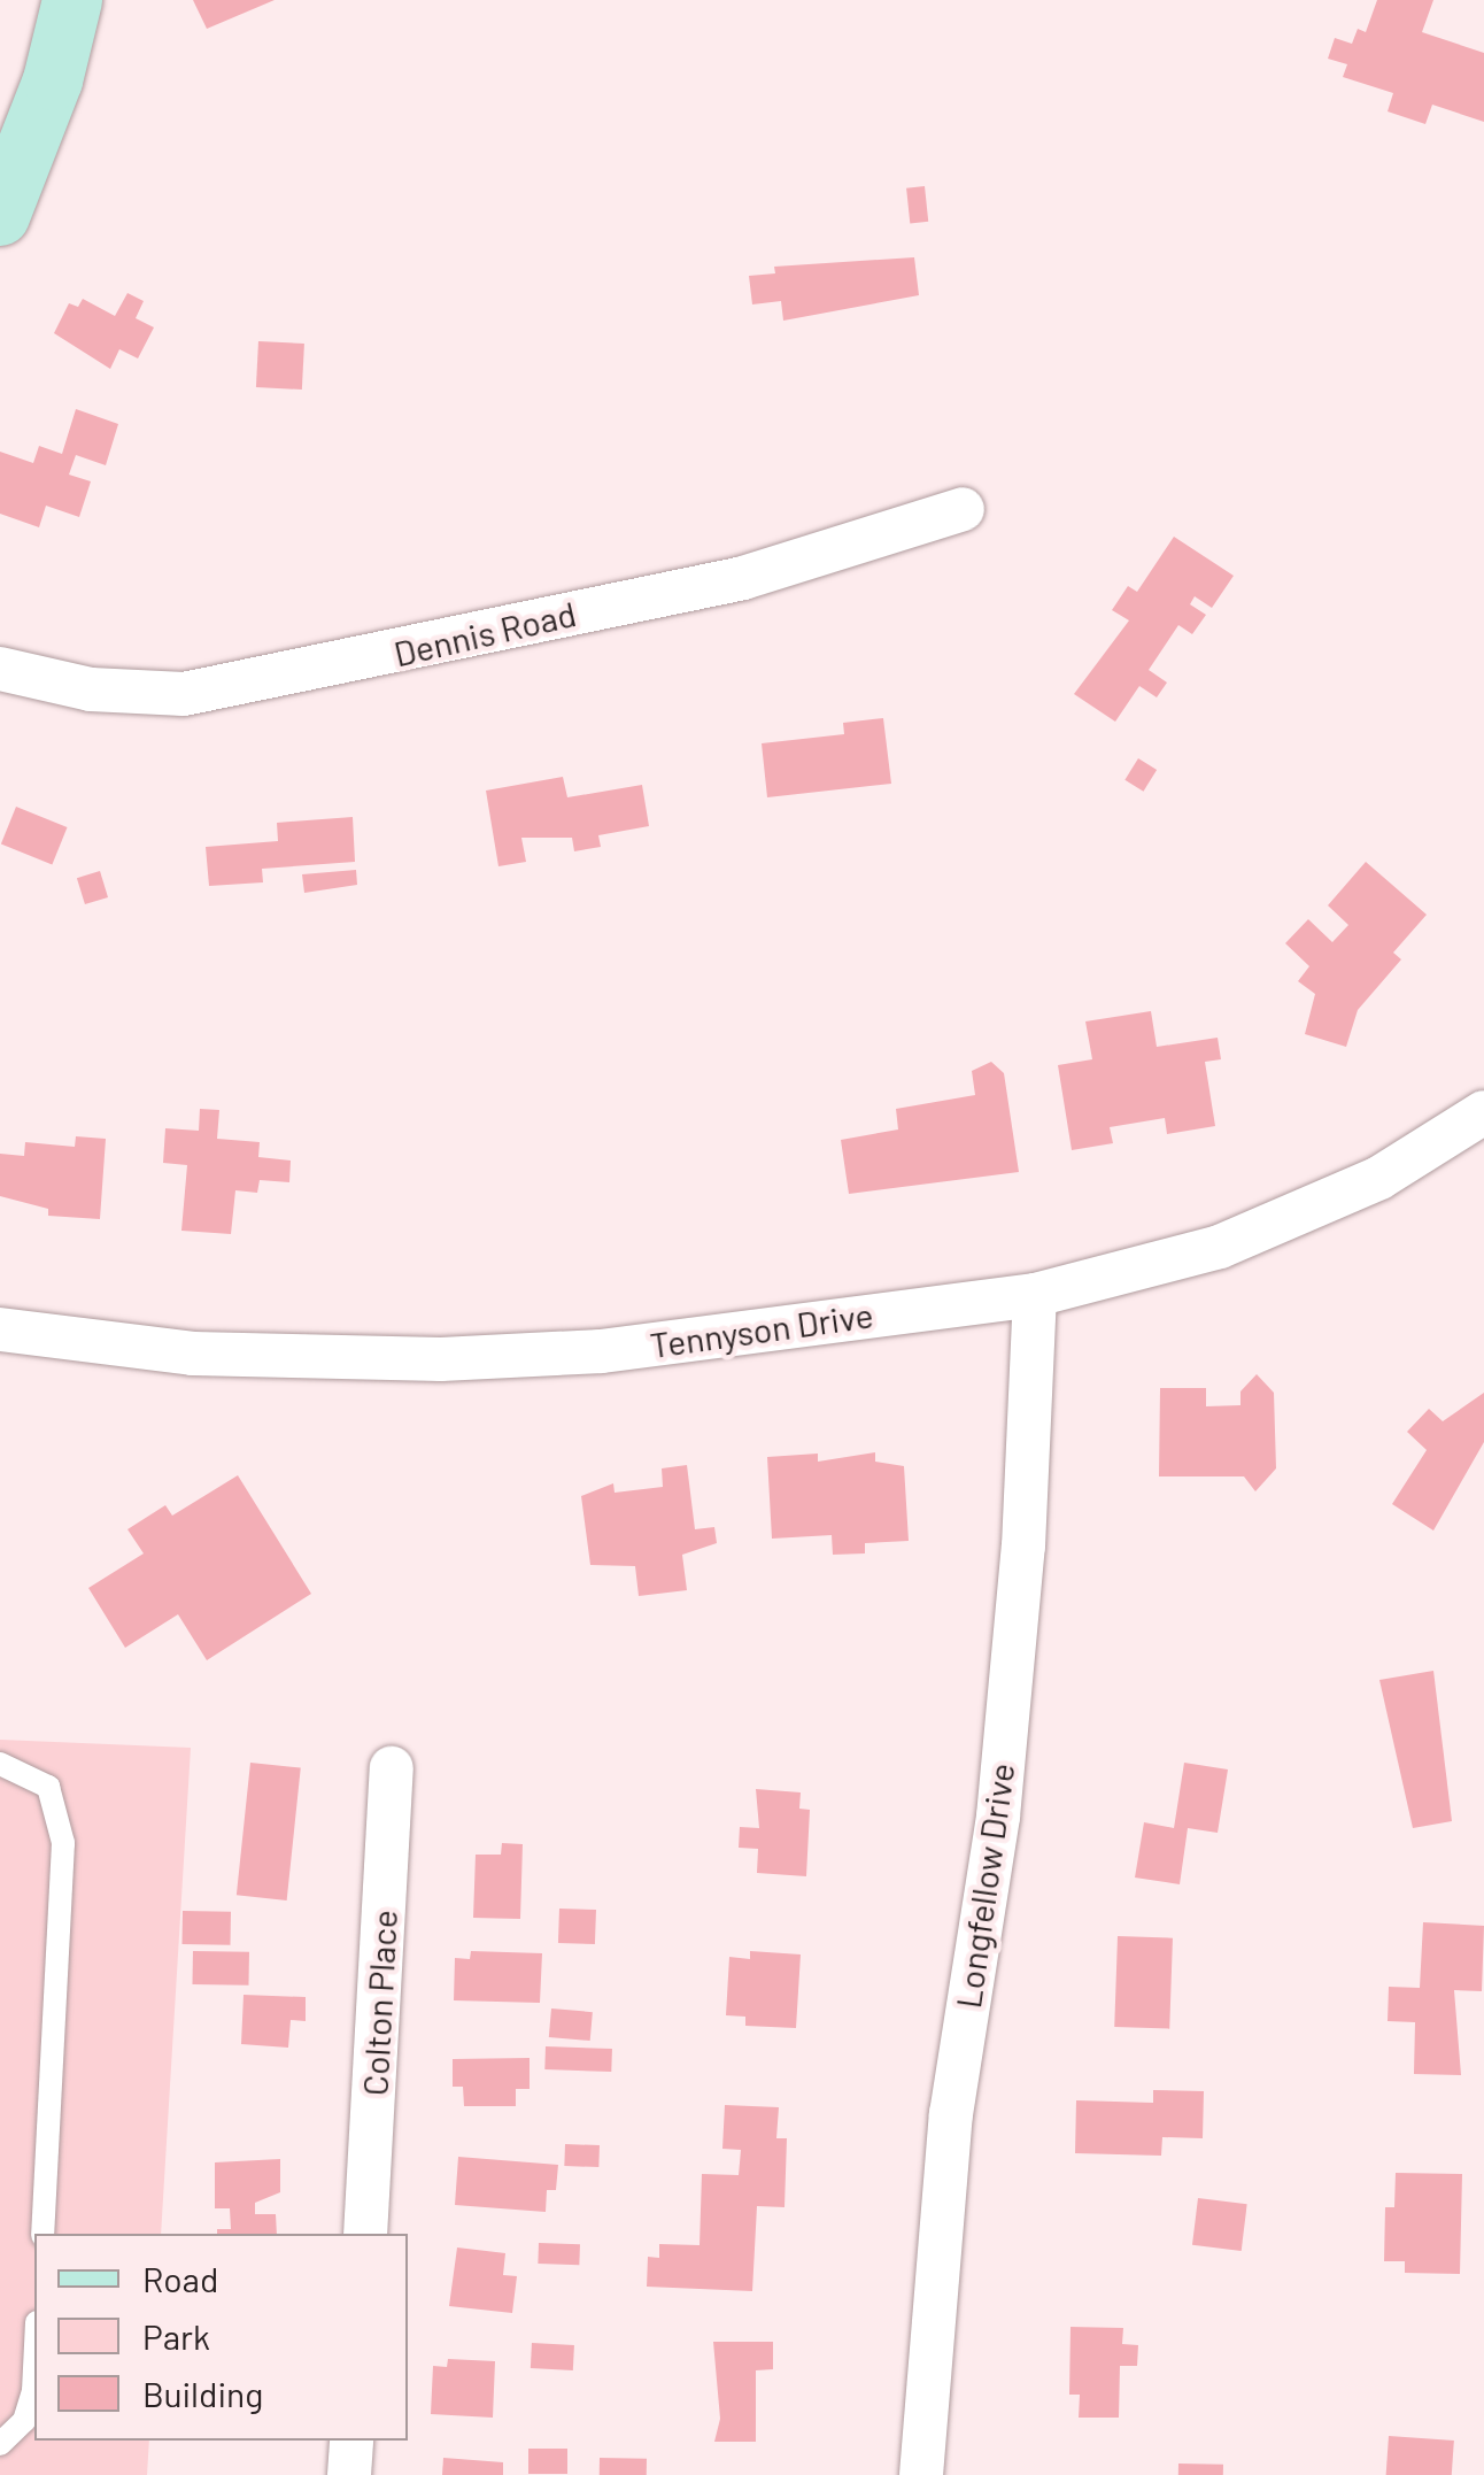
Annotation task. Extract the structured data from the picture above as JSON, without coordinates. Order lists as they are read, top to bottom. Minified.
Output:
{"streets":{"street":["Dennis Road","Tennyson Drive","Longfellow Drive","Colton Place"]},"crossings":[["Tennyson Drive","Longfellow Drive"]],"legend":["Road","Park","Building"]}
